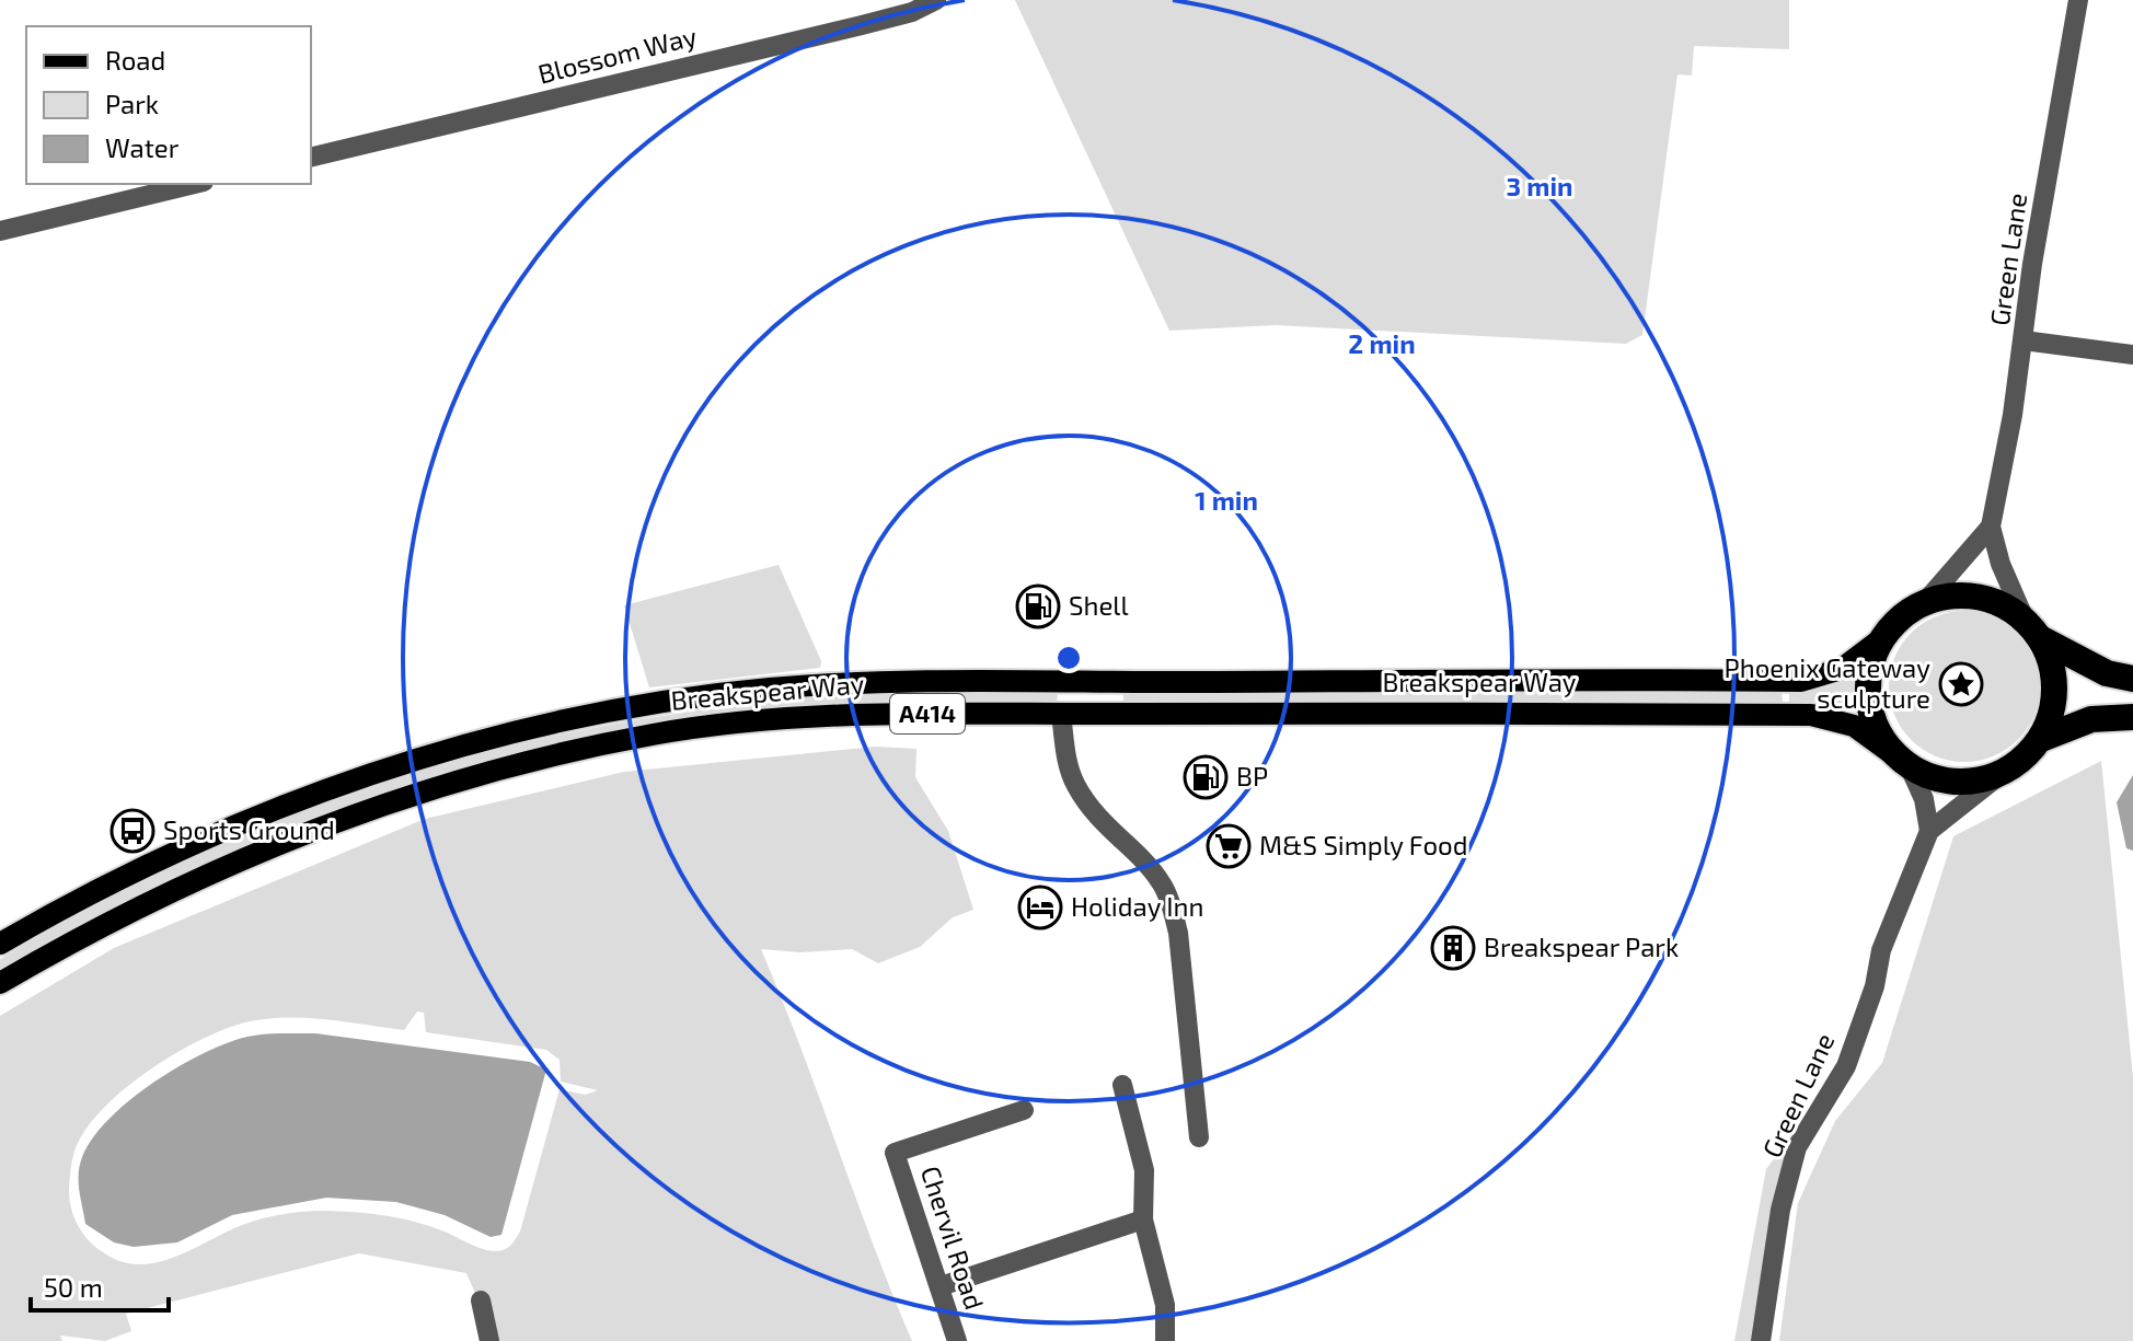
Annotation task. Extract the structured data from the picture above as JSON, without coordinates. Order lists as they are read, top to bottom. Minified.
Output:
{"streets":{"main road":["Breakspear Way","A414"],"street":["Blossom Way","Green Lane","Chervil Road"]},"crossings":[["Green Lane","Breakspear Way"]],"places":{"fuel station":["Shell","BP"],"place":["Phoenix Gateway sculpture"],"bus stop":["Sports Ground"],"supermarket":["M&S Simply Food"],"hotel":["Holiday Inn"],"building":["Breakspear Park"]},"legend":["Road","Park","Water"],"scale_bar":"50 m","rings":["3 min","2 min","1 min"]}
